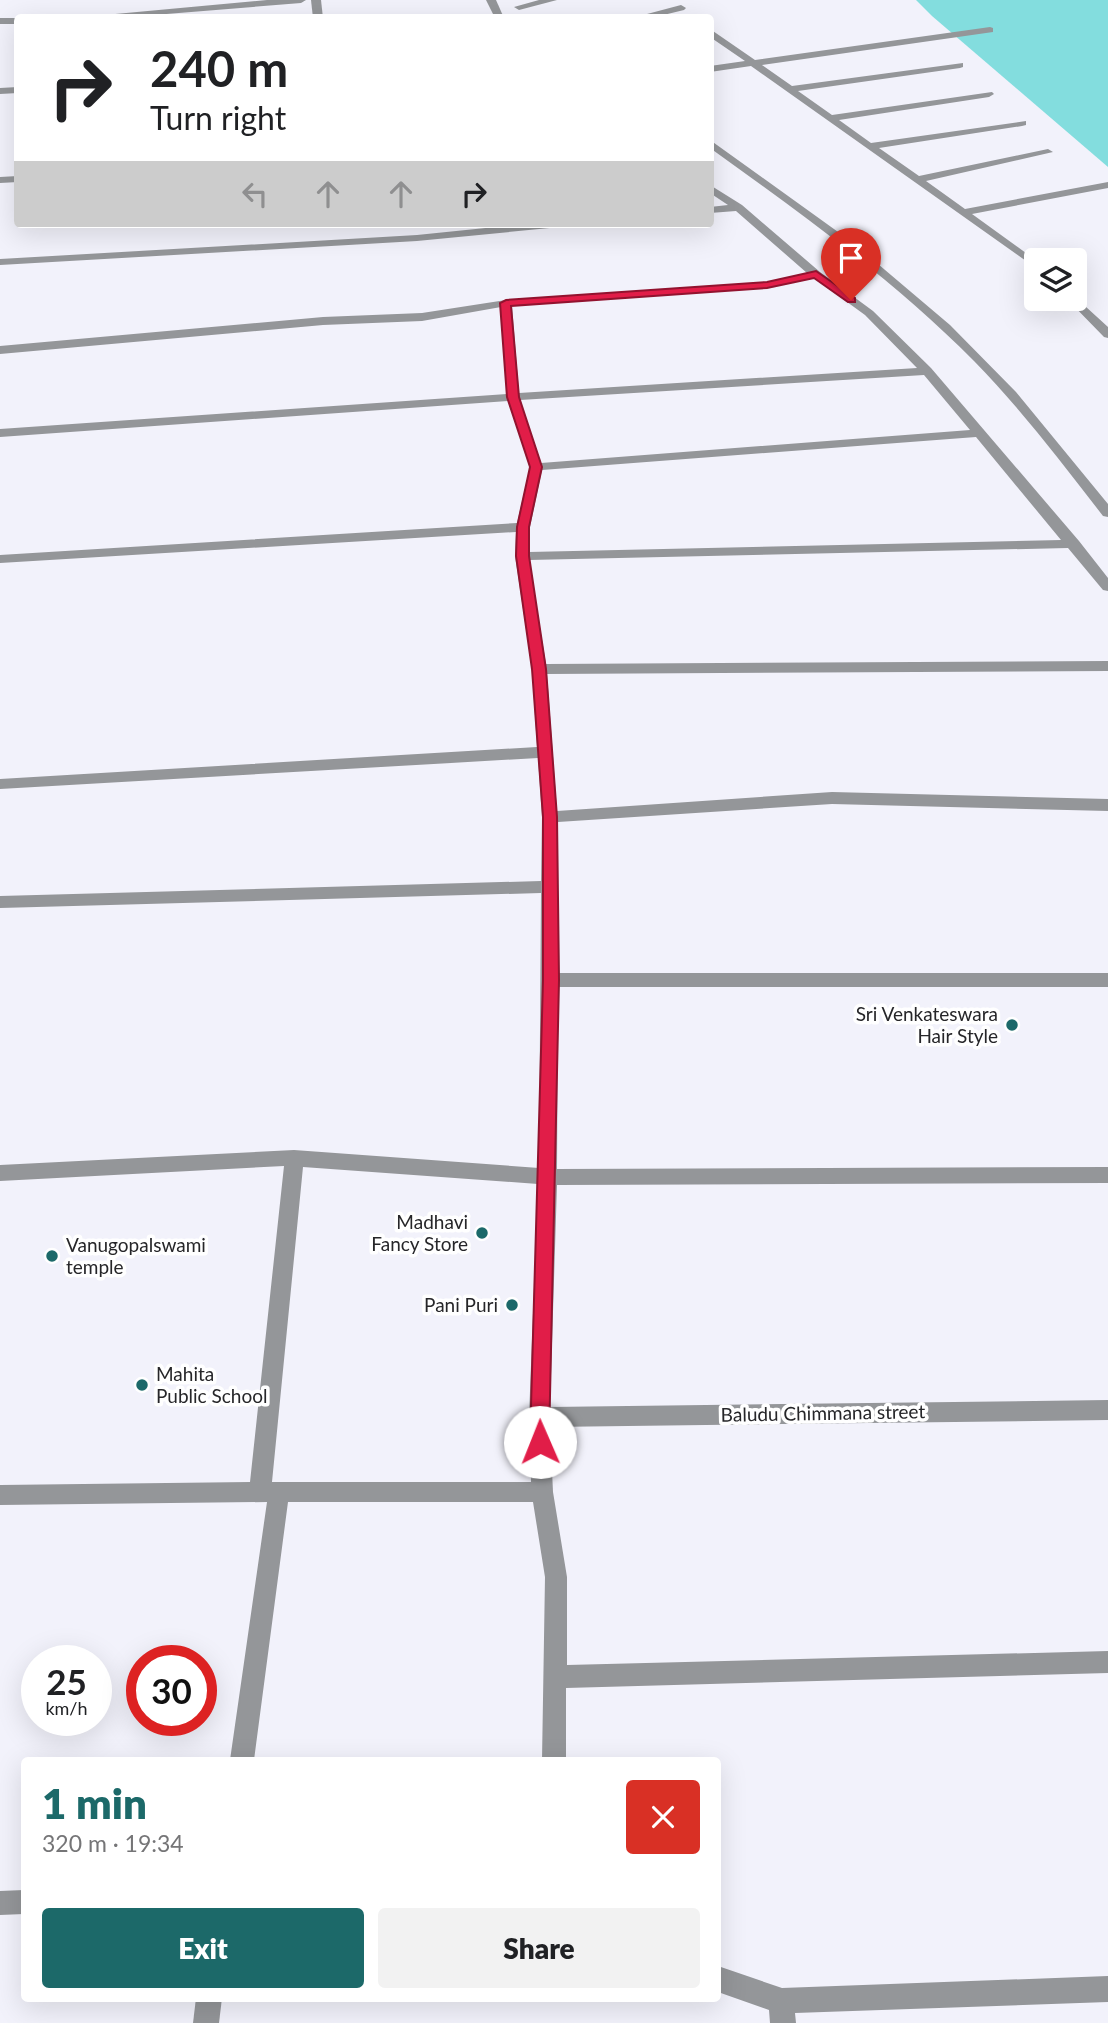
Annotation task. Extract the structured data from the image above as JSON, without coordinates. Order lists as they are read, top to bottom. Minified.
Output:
{"streets":{"street":["Baludu Chimmana street"]},"places":["Sri Venkateswara Hair Style","Madhavi Fancy Store","Vanugopalswami temple","Pani Puri","Mahita Public School"],"page":{"turn":["240 m","Turn right"],"speed":"25 km/h","limit":"30","heading":["1 min","320 m · 19:34"],"buttons":["Exit","Share"]}}
